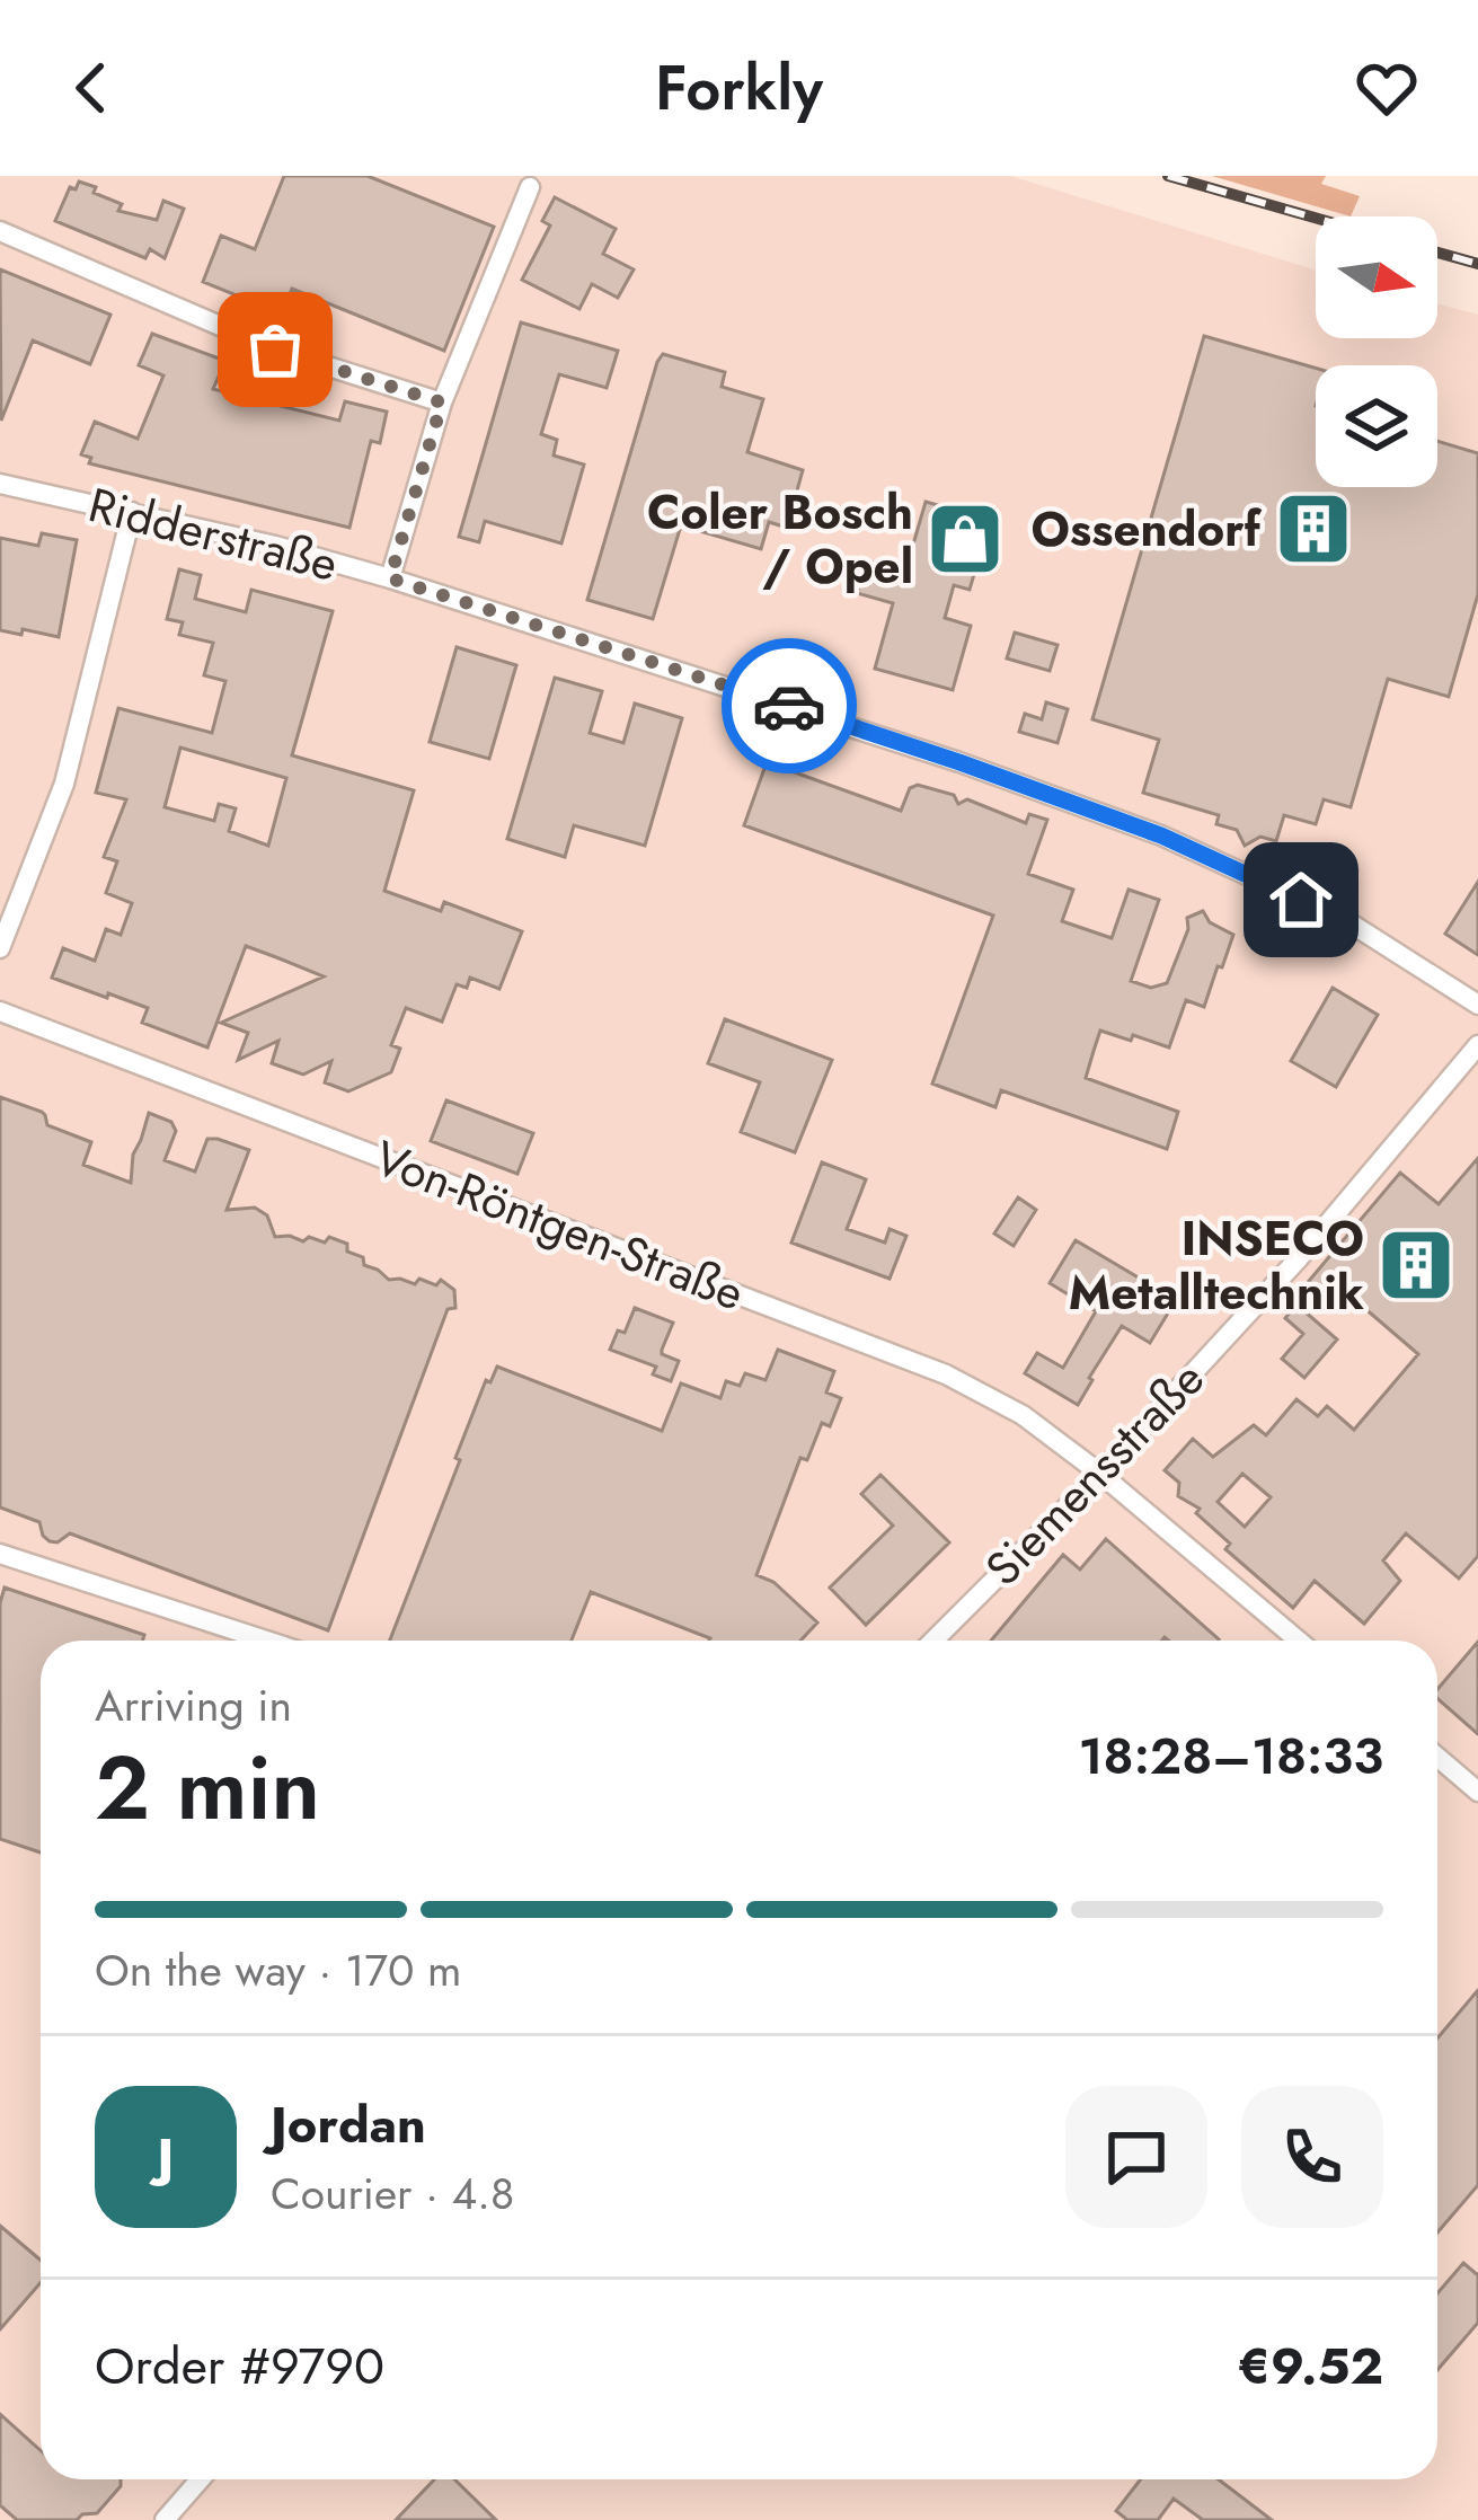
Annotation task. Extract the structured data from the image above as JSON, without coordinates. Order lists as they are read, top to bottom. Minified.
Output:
{"streets":{"street":["Ridderstraße","Von-Röntgen-Straße","Siemensstraße"]},"crossings":[["Von-Röntgen-Straße","Siemensstraße"]],"places":{"building":["Ossendorf","INSECO Metalltechnik"],"shop":["Coler Bosch / Opel"]},"north":"right","page":{"header":"Forkly","heading":["2 min","Arriving in","18:28–18:33"],"panel":["Jordan","Courier · 4.8","Order #9790","€9.52"],"bar":"On the way · 170 m","round":"J"}}
